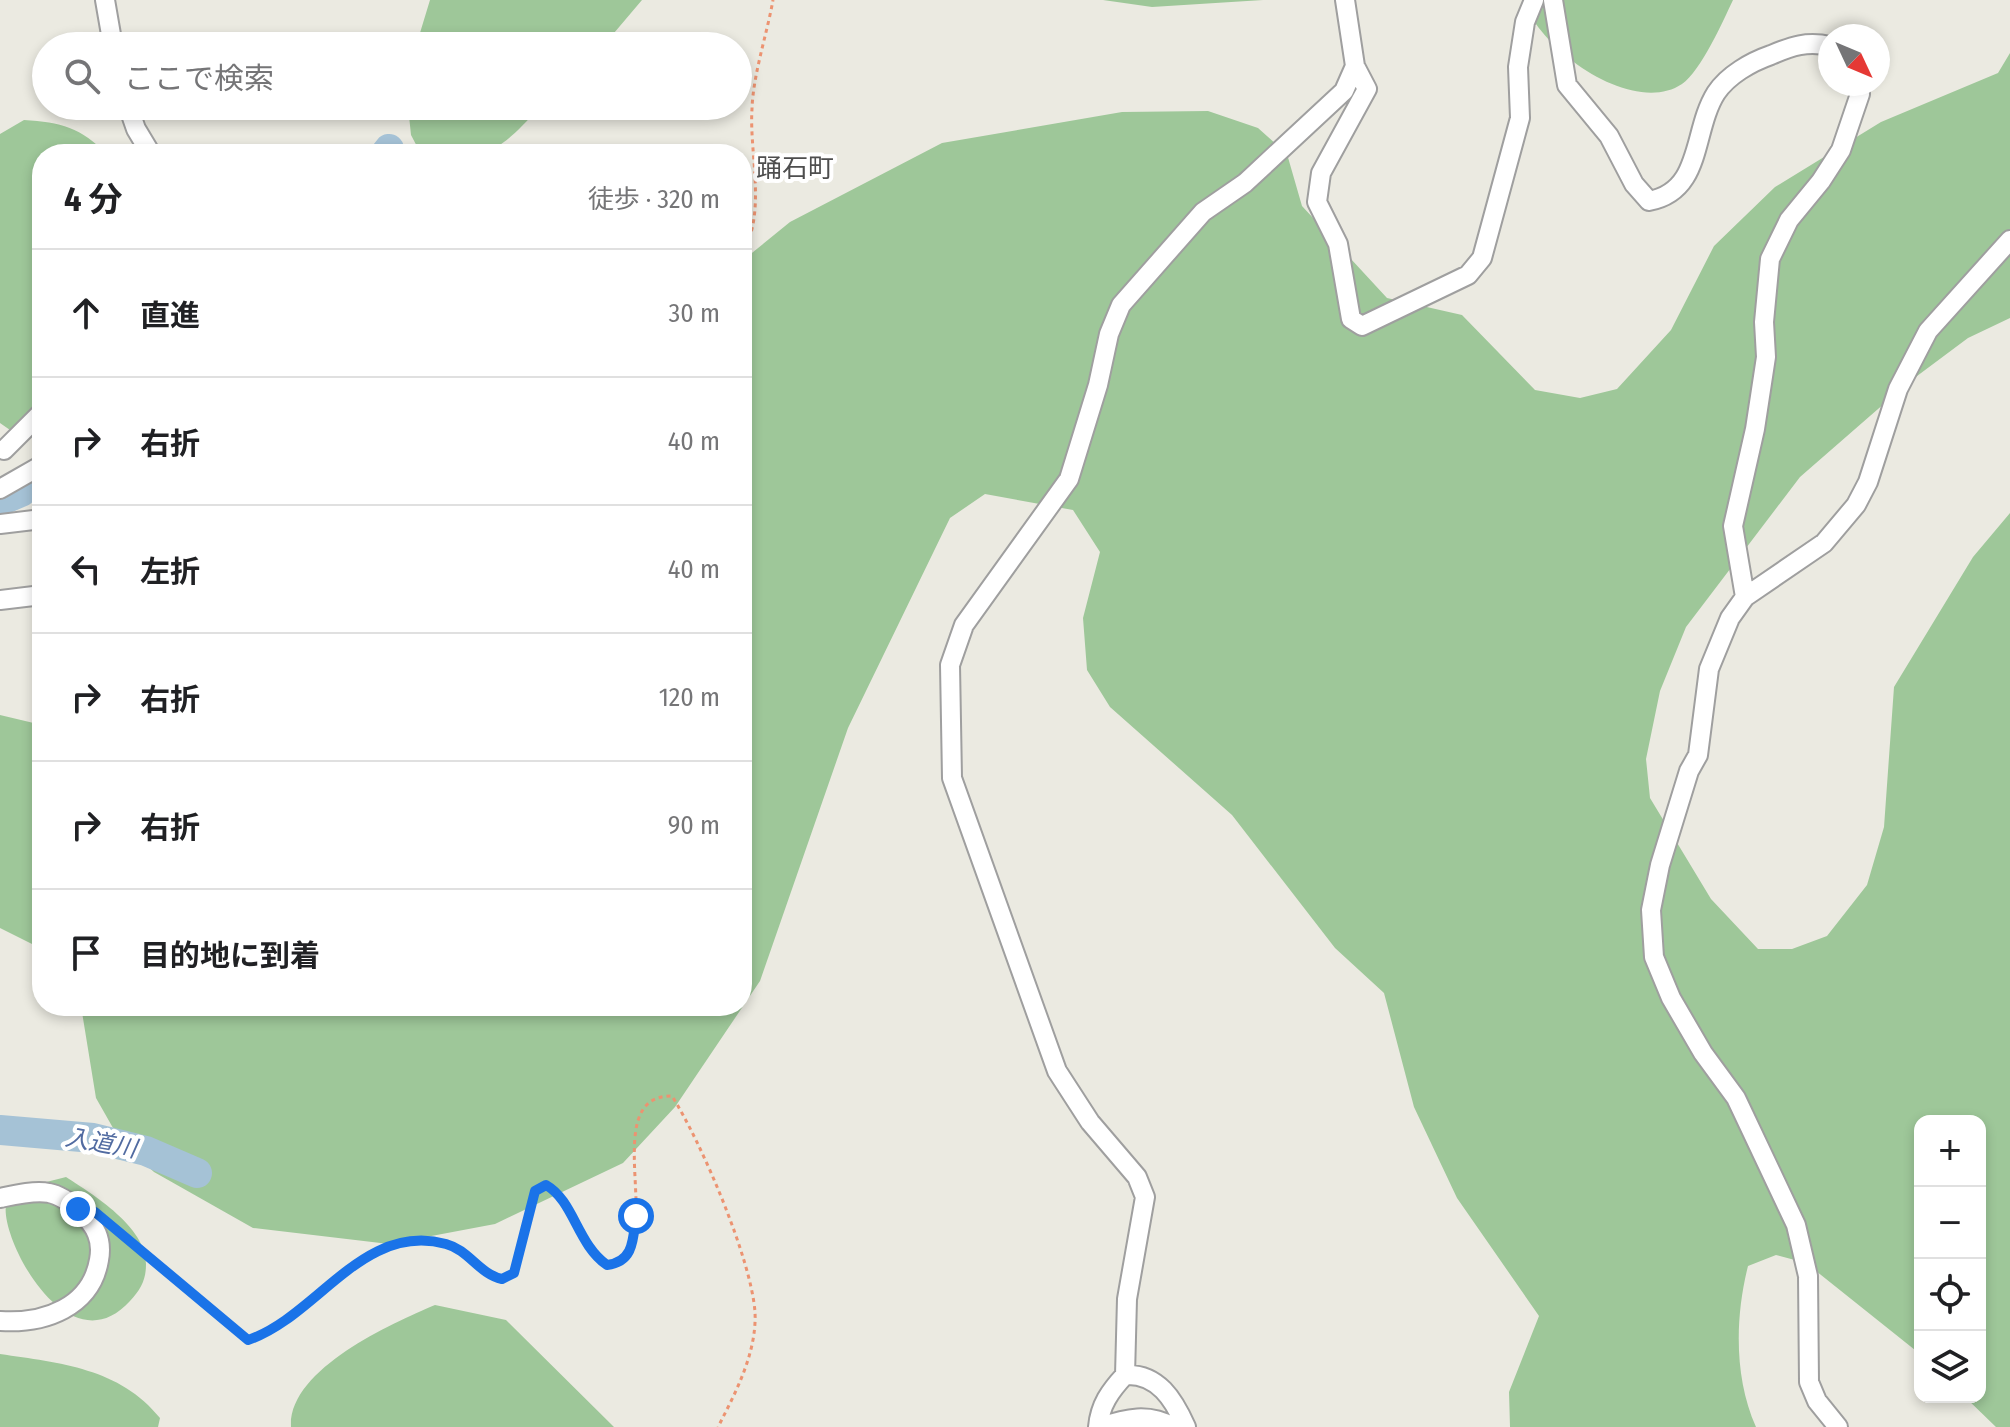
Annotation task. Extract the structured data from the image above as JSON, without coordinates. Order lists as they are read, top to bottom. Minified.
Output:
{"districts":["踊石町"],"water":["入道川"],"north":"bottom right","page":{"search":"ここで検索","heading":["4 分","徒歩 · 320 m"],"list":[["直進","30 m"],["右折","40 m"],["左折","40 m"],["右折","120 m"],["右折","90 m"],"目的地に到着"],"map_buttons":["+","−"]}}
